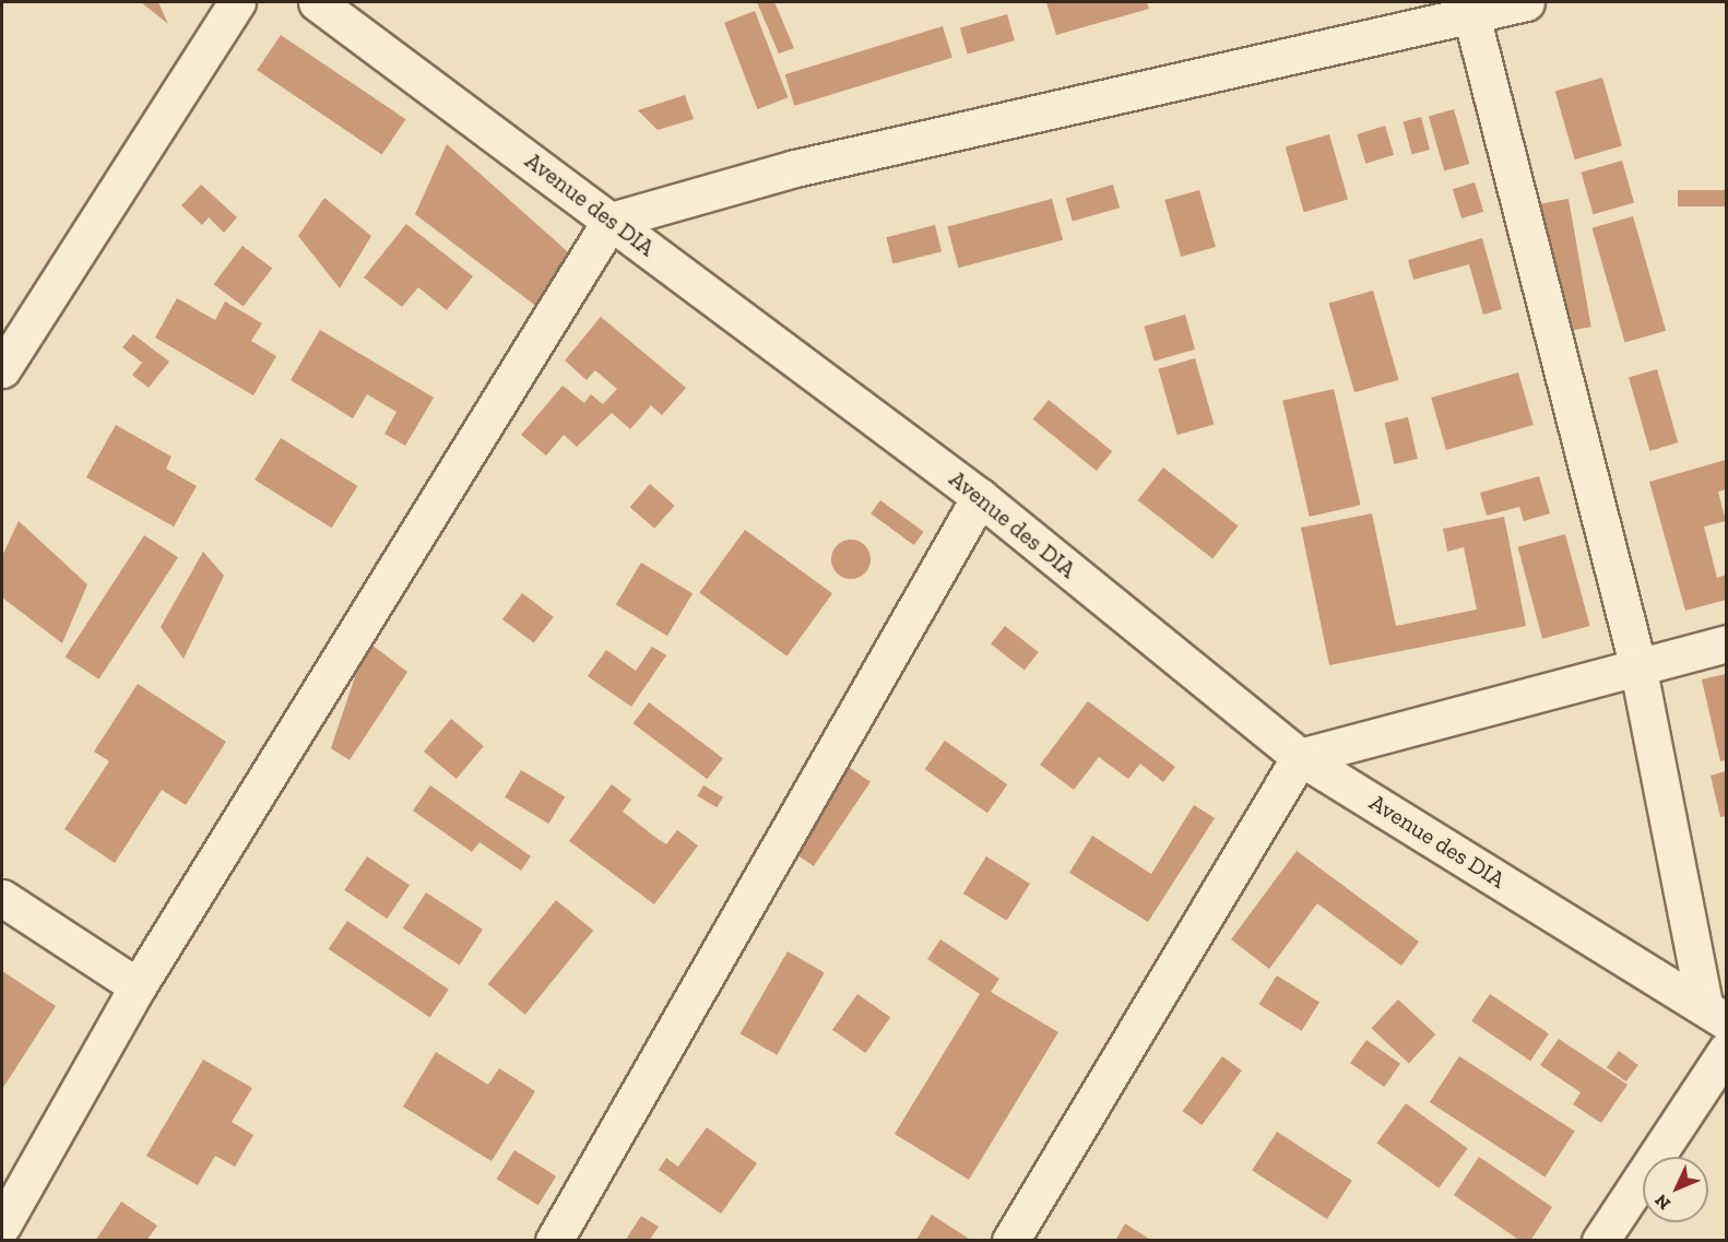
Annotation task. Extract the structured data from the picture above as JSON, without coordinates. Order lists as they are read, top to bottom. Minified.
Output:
{"streets":{"street":["Avenue des DIA"]},"north":"bottom left"}
